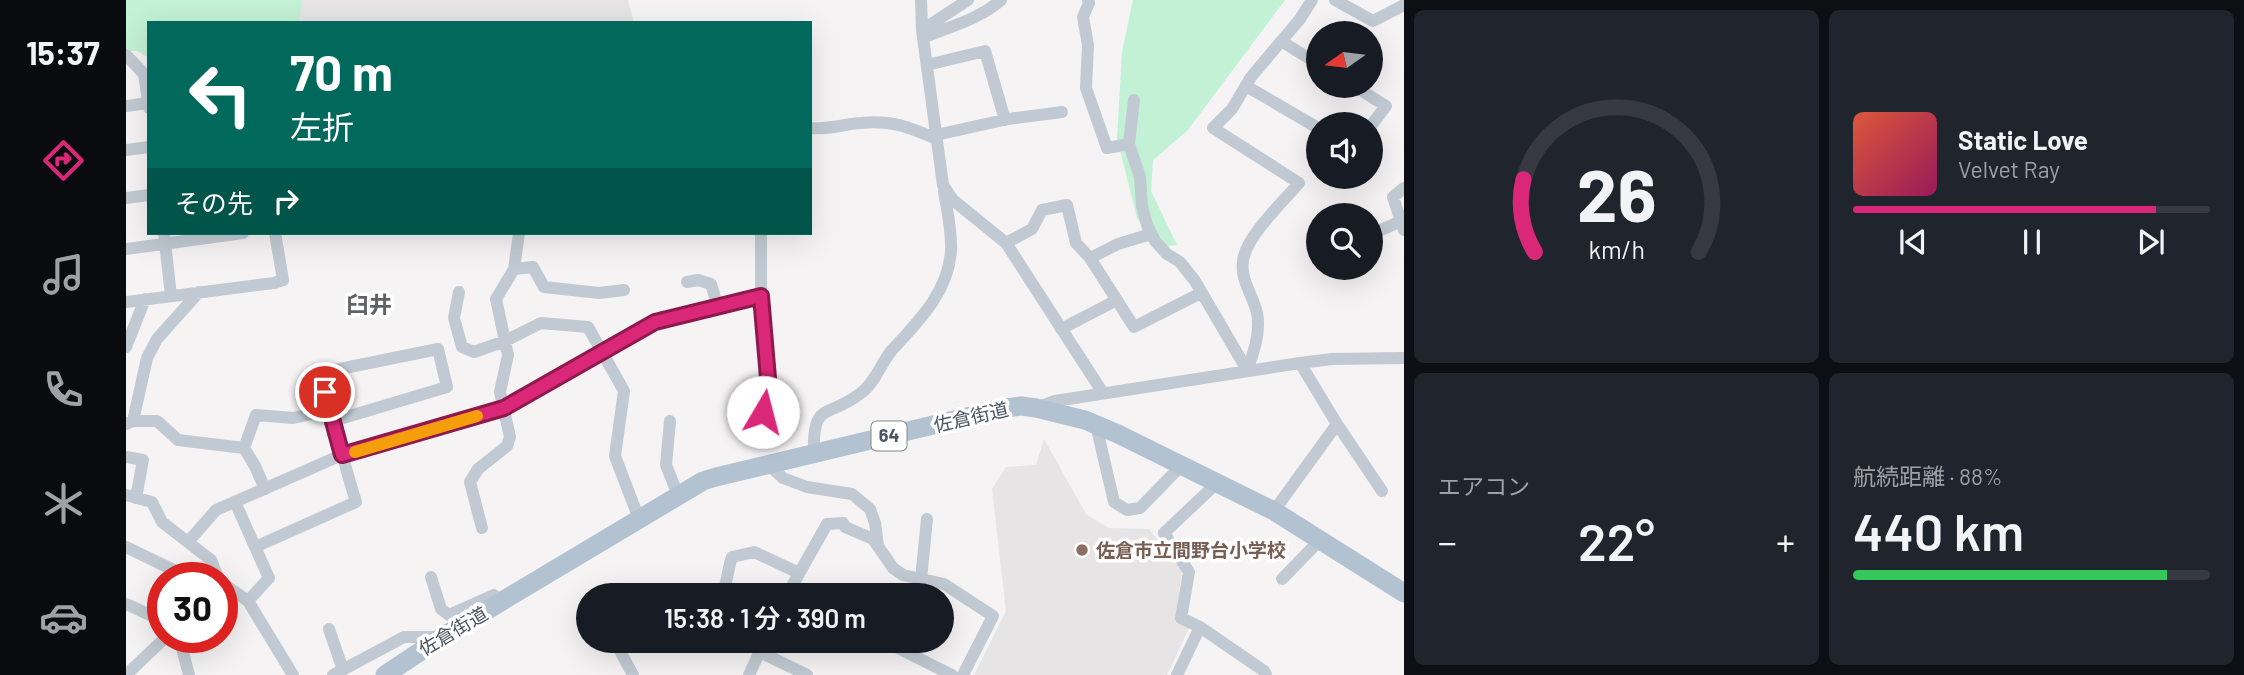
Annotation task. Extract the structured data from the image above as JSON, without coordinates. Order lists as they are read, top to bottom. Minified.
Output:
{"streets":{"main road":["佐倉街道","64"]},"districts":["臼井"],"places":["佐倉市立間野台小学校"],"north":"left","page":{"tabs":"15:37","turn":["70 m","左折"],"song":["Static Love","Velvet Ray"],"then":"その先","tile":["エアコン",["航続距離 · 88%","440 km"]],"heat":["−","22°","+"],"limit":"30","trip":"15:38 · 1 分 · 390 m","gauge":["26","km/h"]}}
